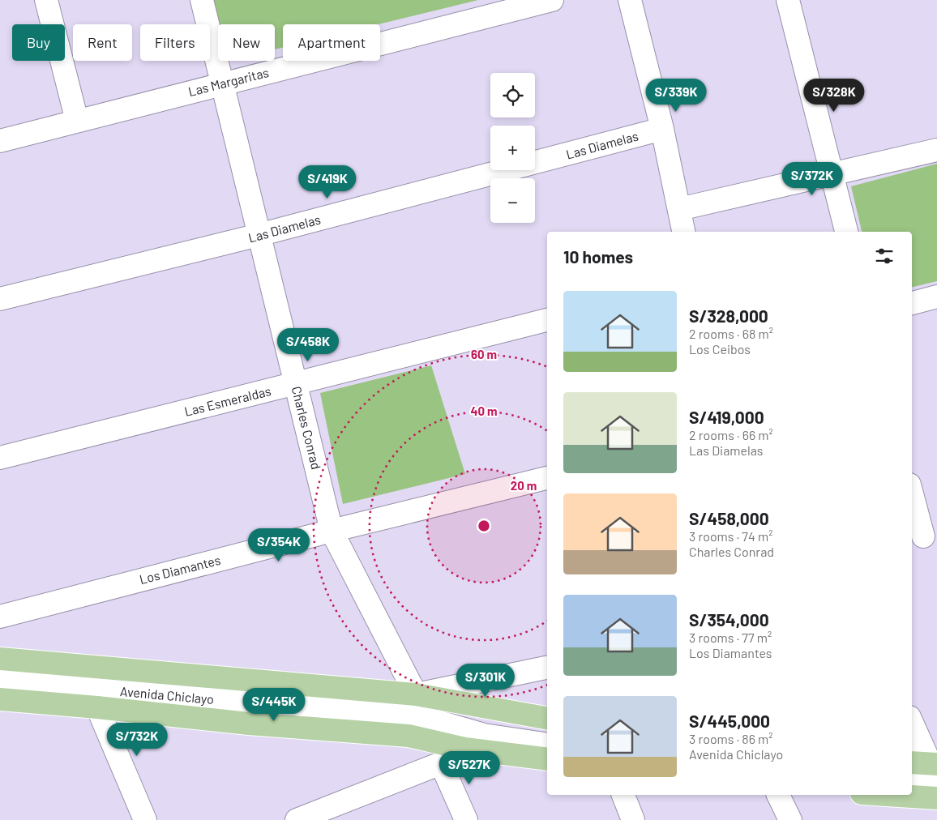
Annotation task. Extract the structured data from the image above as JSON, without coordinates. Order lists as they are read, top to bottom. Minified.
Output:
{"streets":{"main road":["Avenida Chiclayo"],"street":["Las Margaritas","Las Diamelas","Las Esmeraldas","Charles Conrad","Los Diamantes"]},"crossings":[["Las Margaritas","Charles Conrad"],["Las Diamelas","Charles Conrad"],["Las Esmeraldas","Charles Conrad"],["Charles Conrad","Los Diamantes"],["Charles Conrad","Avenida Chiclayo"]],"page":{"chip":["Buy","Rent","Filters","New","Apartment"],"map_buttons":["+","−"],"price":["S/339K","S/328K","S/372K","S/419K","S/458K","S/354K","S/301K","S/445K","S/732K","S/527K"],"heading":"10 homes","list":[{"name":"S/328,000","note":"2 rooms · 68 m² · Los Ceibos"},{"name":"S/419,000","note":"2 rooms · 66 m² · Las Diamelas"},{"name":"S/458,000","note":"3 rooms · 74 m² · Charles Conrad"},{"name":"S/354,000","note":"3 rooms · 77 m² · Los Diamantes"},{"name":"S/445,000","note":"3 rooms · 86 m² · Avenida Chiclayo"}]},"rings":["60 m","40 m","20 m"]}
